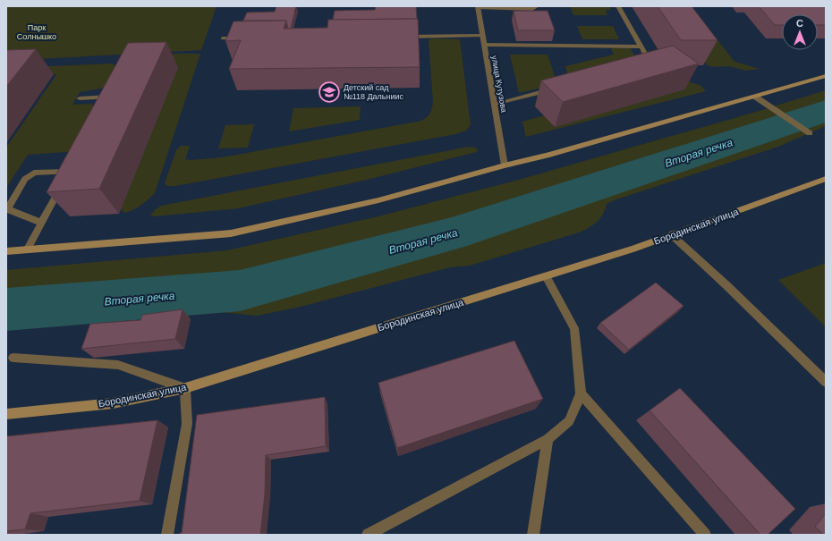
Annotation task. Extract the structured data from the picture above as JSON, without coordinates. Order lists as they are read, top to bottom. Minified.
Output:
{"streets":{"main road":["Бородинская улица"],"street":["улица Кутузова"]},"water":["Вторая речка"],"parks":["Парк Солнышко"],"places":{"school or university":["Детский сад №118 Дальниис"]},"north":"top"}
